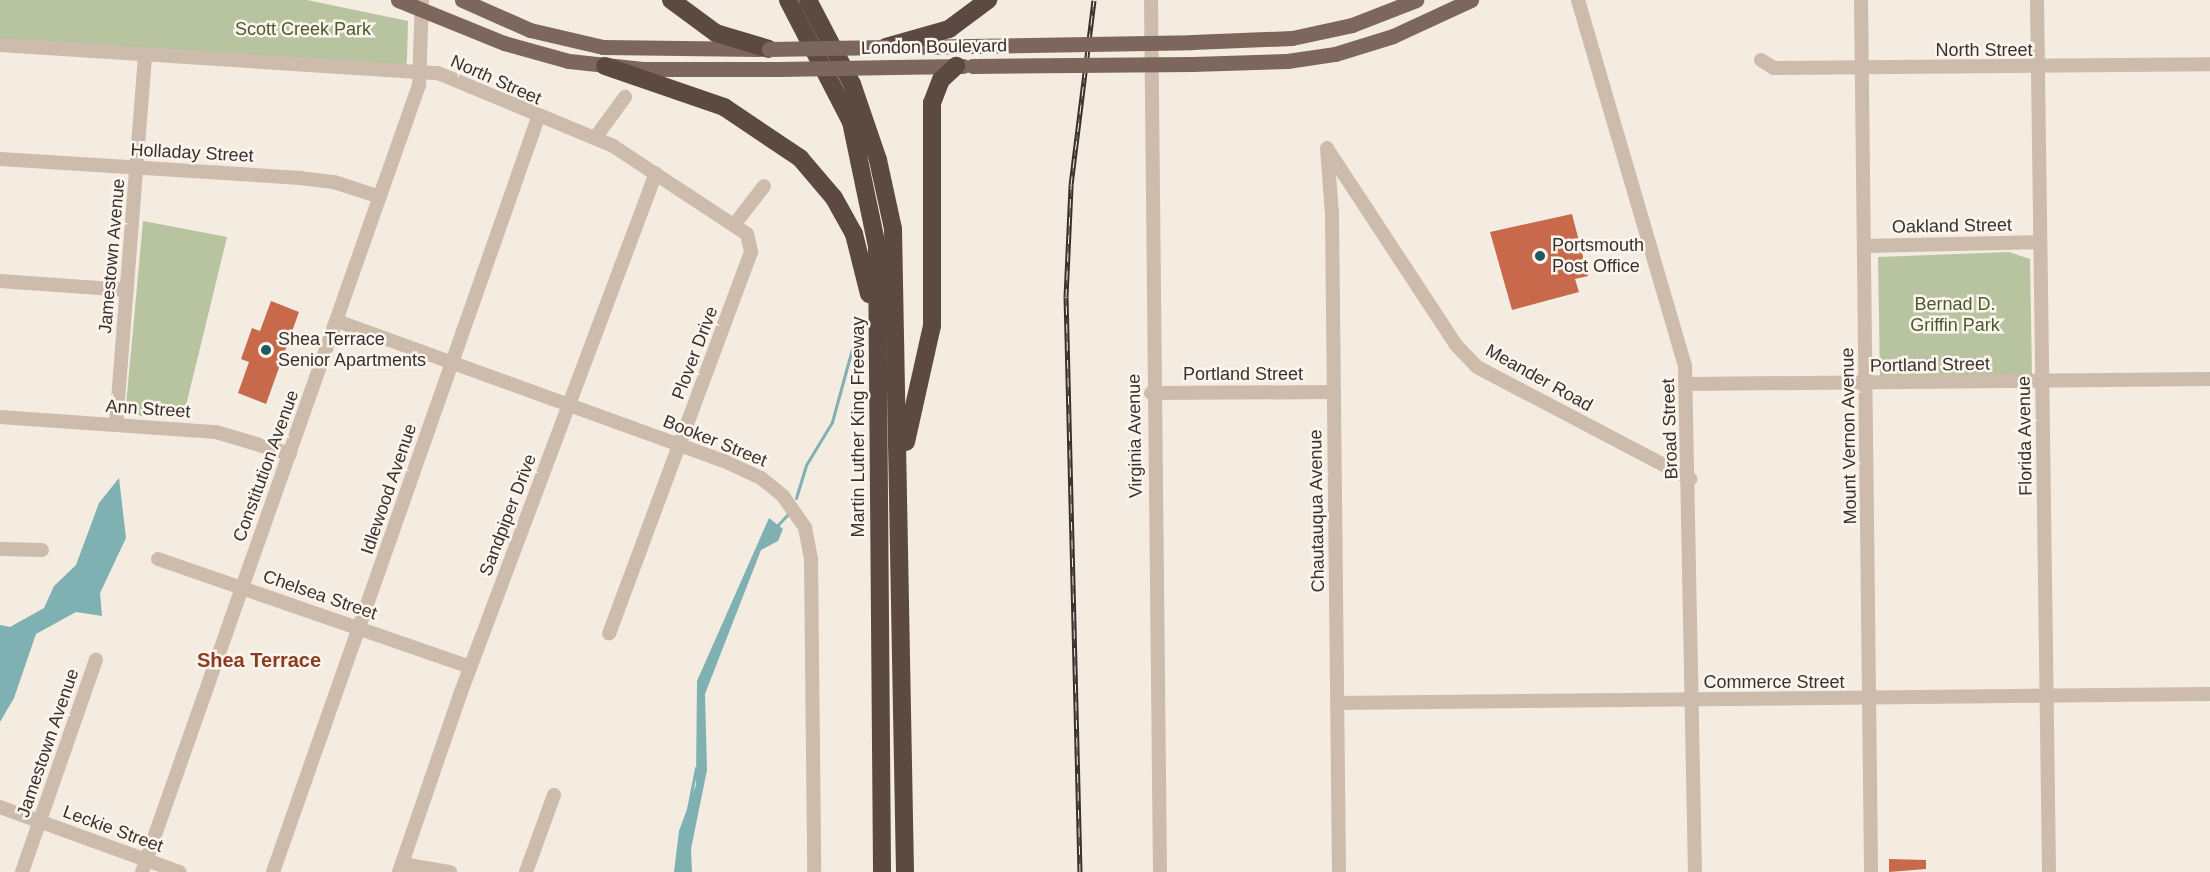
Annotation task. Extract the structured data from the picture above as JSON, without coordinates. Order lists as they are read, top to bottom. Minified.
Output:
{"streets":{"highway":["Martin Luther King Freeway"],"main road":["London Boulevard"],"street":["North Street","Holladay Street","Oakland Street","Jamestown Avenue","Plover Drive","Portland Street","Meander Road","Ann Street","Broad Street","Virginia Avenue","Mount Vernon Avenue","Florida Avenue","Booker Street","Constitution Avenue","Idlewood Avenue","Chautauqua Avenue","Sandpiper Drive","Chelsea Street","Commerce Street","Leckie Street"]},"crossings":[["London Boulevard","Constitution Avenue"],["North Street","Jamestown Avenue"],["North Street","Plover Drive"],["North Street","Mount Vernon Avenue"],["North Street","Florida Avenue"],["North Street","Constitution Avenue"],["North Street","Idlewood Avenue"],["North Street","Sandpiper Drive"],["Holladay Street","Jamestown Avenue"],["Holladay Street","Constitution Avenue"],["Oakland Street","Mount Vernon Avenue"],["Oakland Street","Florida Avenue"],["Jamestown Avenue","Ann Street"],["Jamestown Avenue","Leckie Street"],["Plover Drive","Booker Street"],["Portland Street","Broad Street"],["Portland Street","Virginia Avenue"],["Portland Street","Mount Vernon Avenue"],["Portland Street","Florida Avenue"],["Portland Street","Chautauqua Avenue"],["Meander Road","Broad Street"],["Meander Road","Chautauqua Avenue"],["Ann Street","Constitution Avenue"],["Broad Street","Commerce Street"],["Mount Vernon Avenue","Commerce Street"],["Florida Avenue","Commerce Street"],["Booker Street","Constitution Avenue"],["Booker Street","Idlewood Avenue"],["Booker Street","Sandpiper Drive"],["Constitution Avenue","Chelsea Street"],["Constitution Avenue","Leckie Street"],["Idlewood Avenue","Chelsea Street"],["Chautauqua Avenue","Commerce Street"],["Sandpiper Drive","Chelsea Street"]],"districts":["Shea Terrace"],"parks":["Scott Creek Park","Bernad D. Griffin Park"],"places":["Portsmouth Post Office","Shea Terrace Senior Apartments"]}
